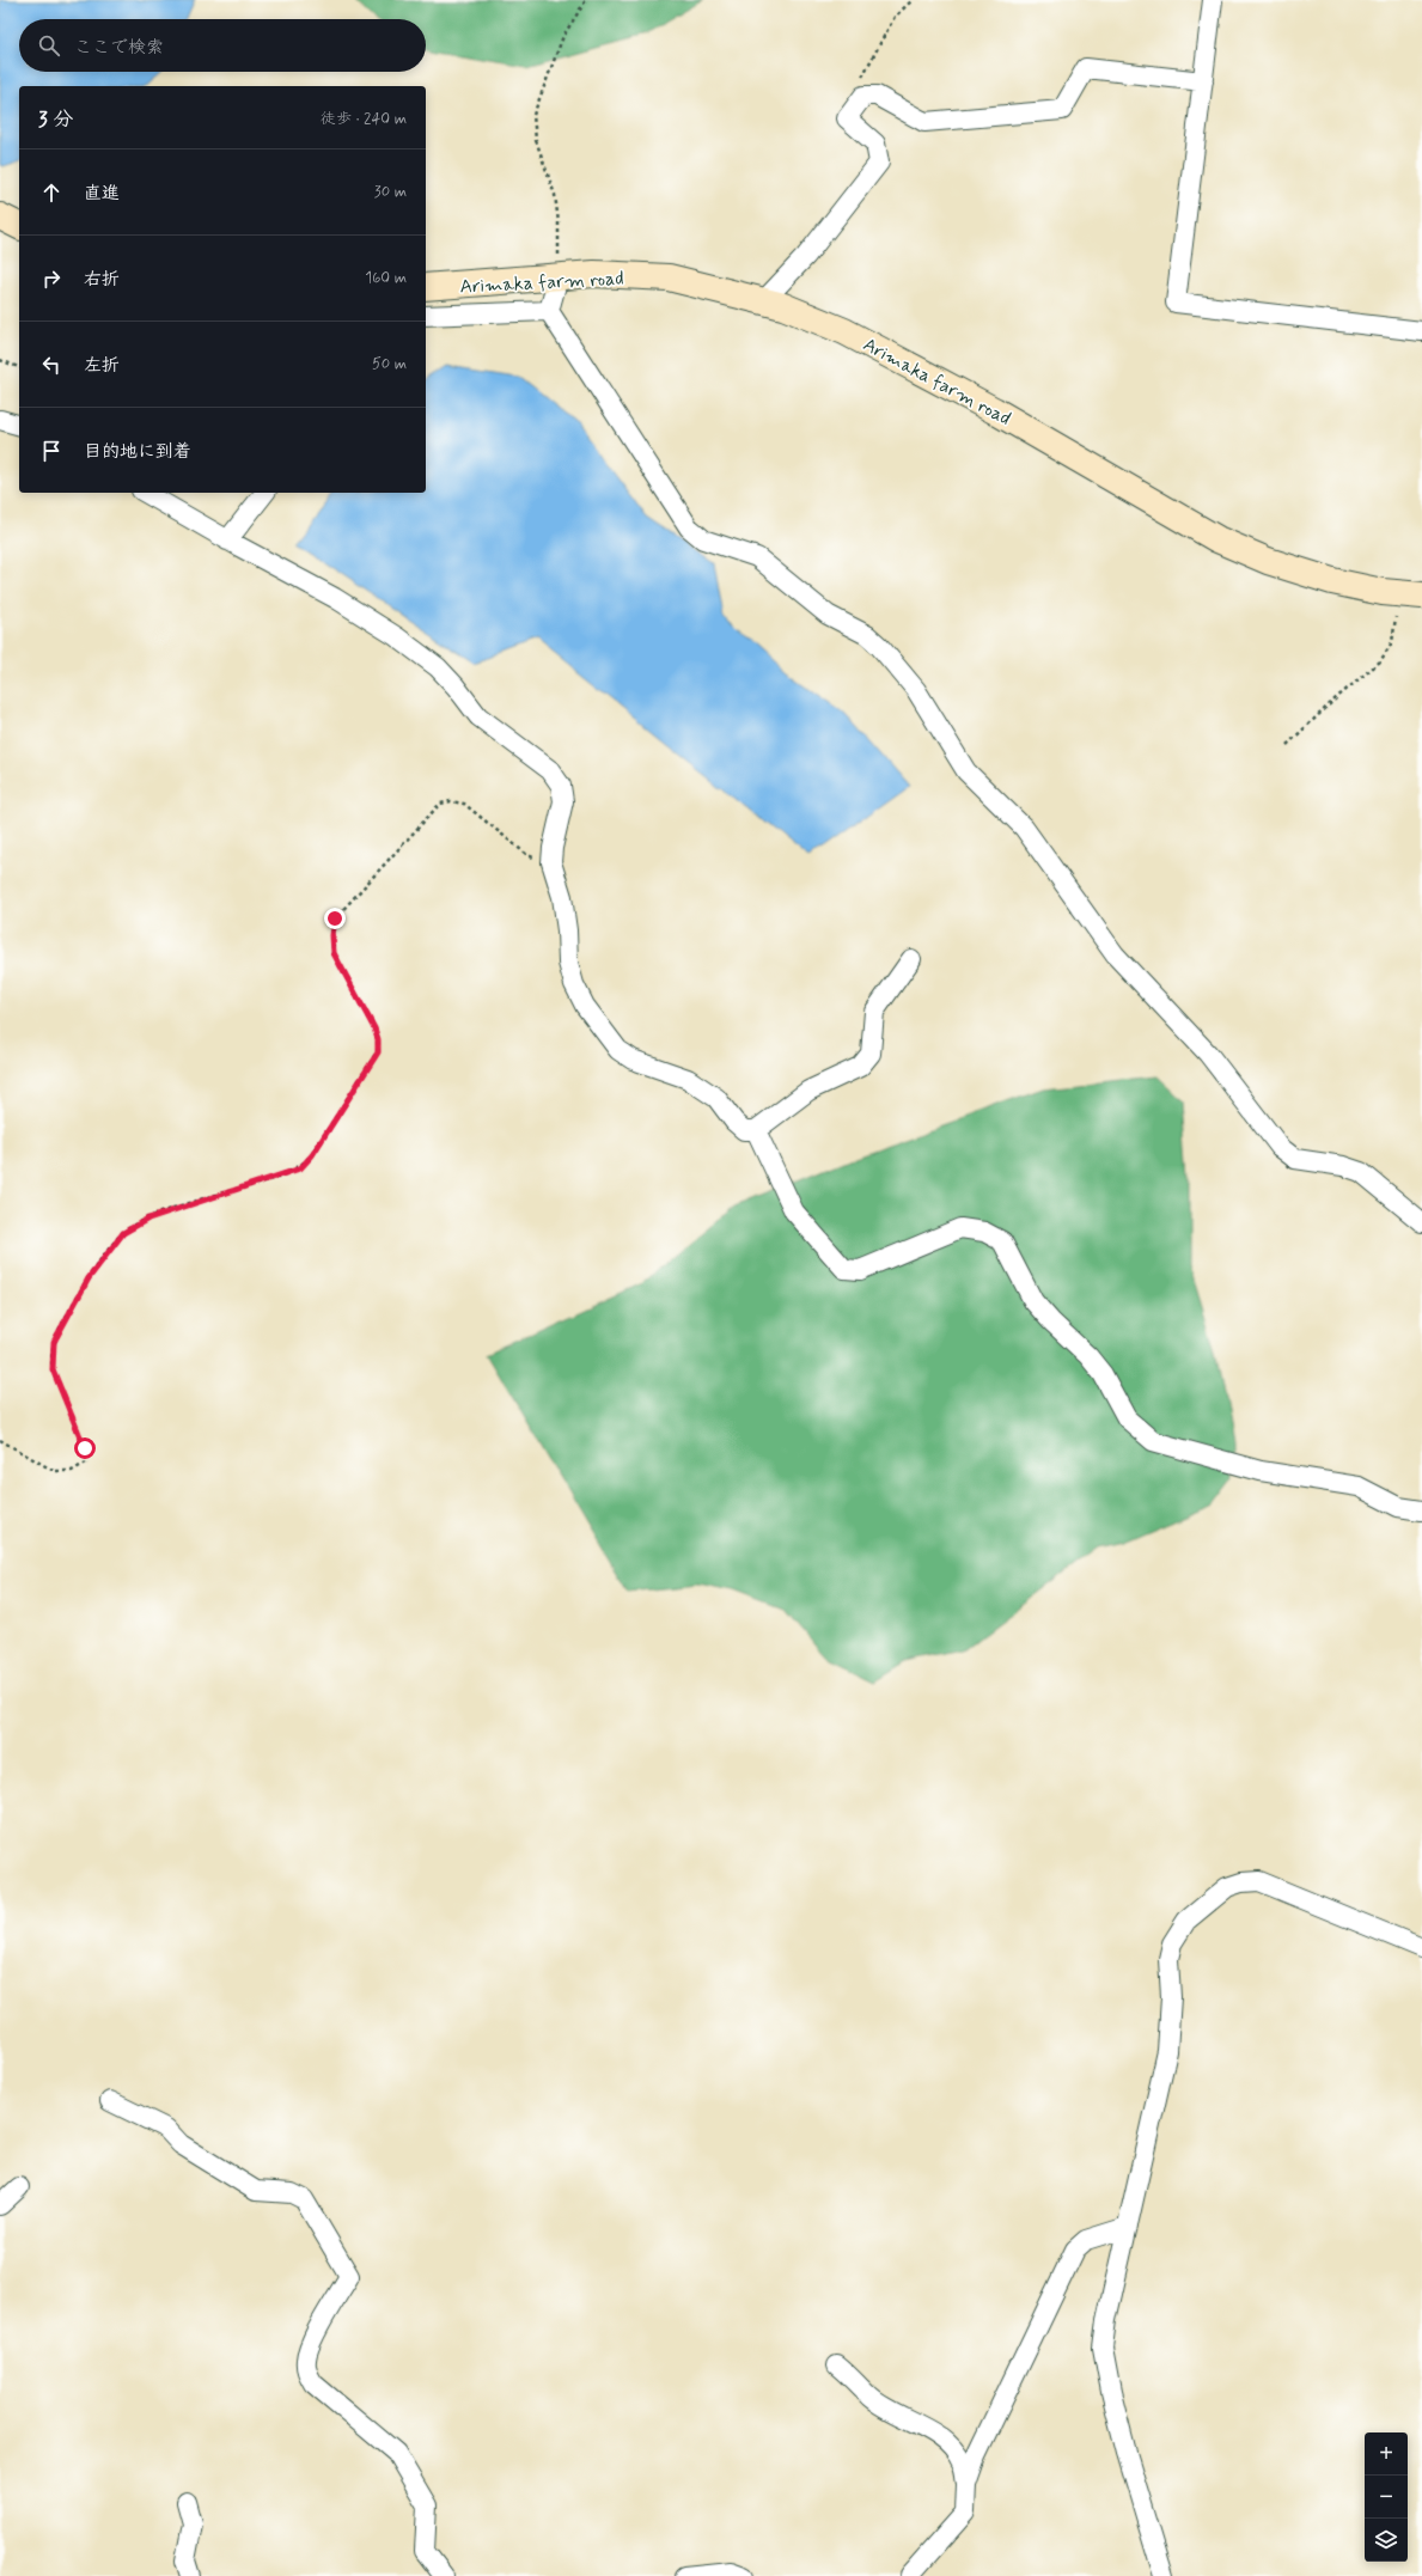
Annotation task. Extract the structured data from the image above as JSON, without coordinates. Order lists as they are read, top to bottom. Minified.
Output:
{"streets":{"street":["Arimaka farm road"]},"page":{"search":"ここで検索","heading":["3 分","徒歩 · 240 m"],"list":[["直進","30 m"],["右折","160 m"],["左折","50 m"],"目的地に到着"],"map_buttons":["+","−"]}}
